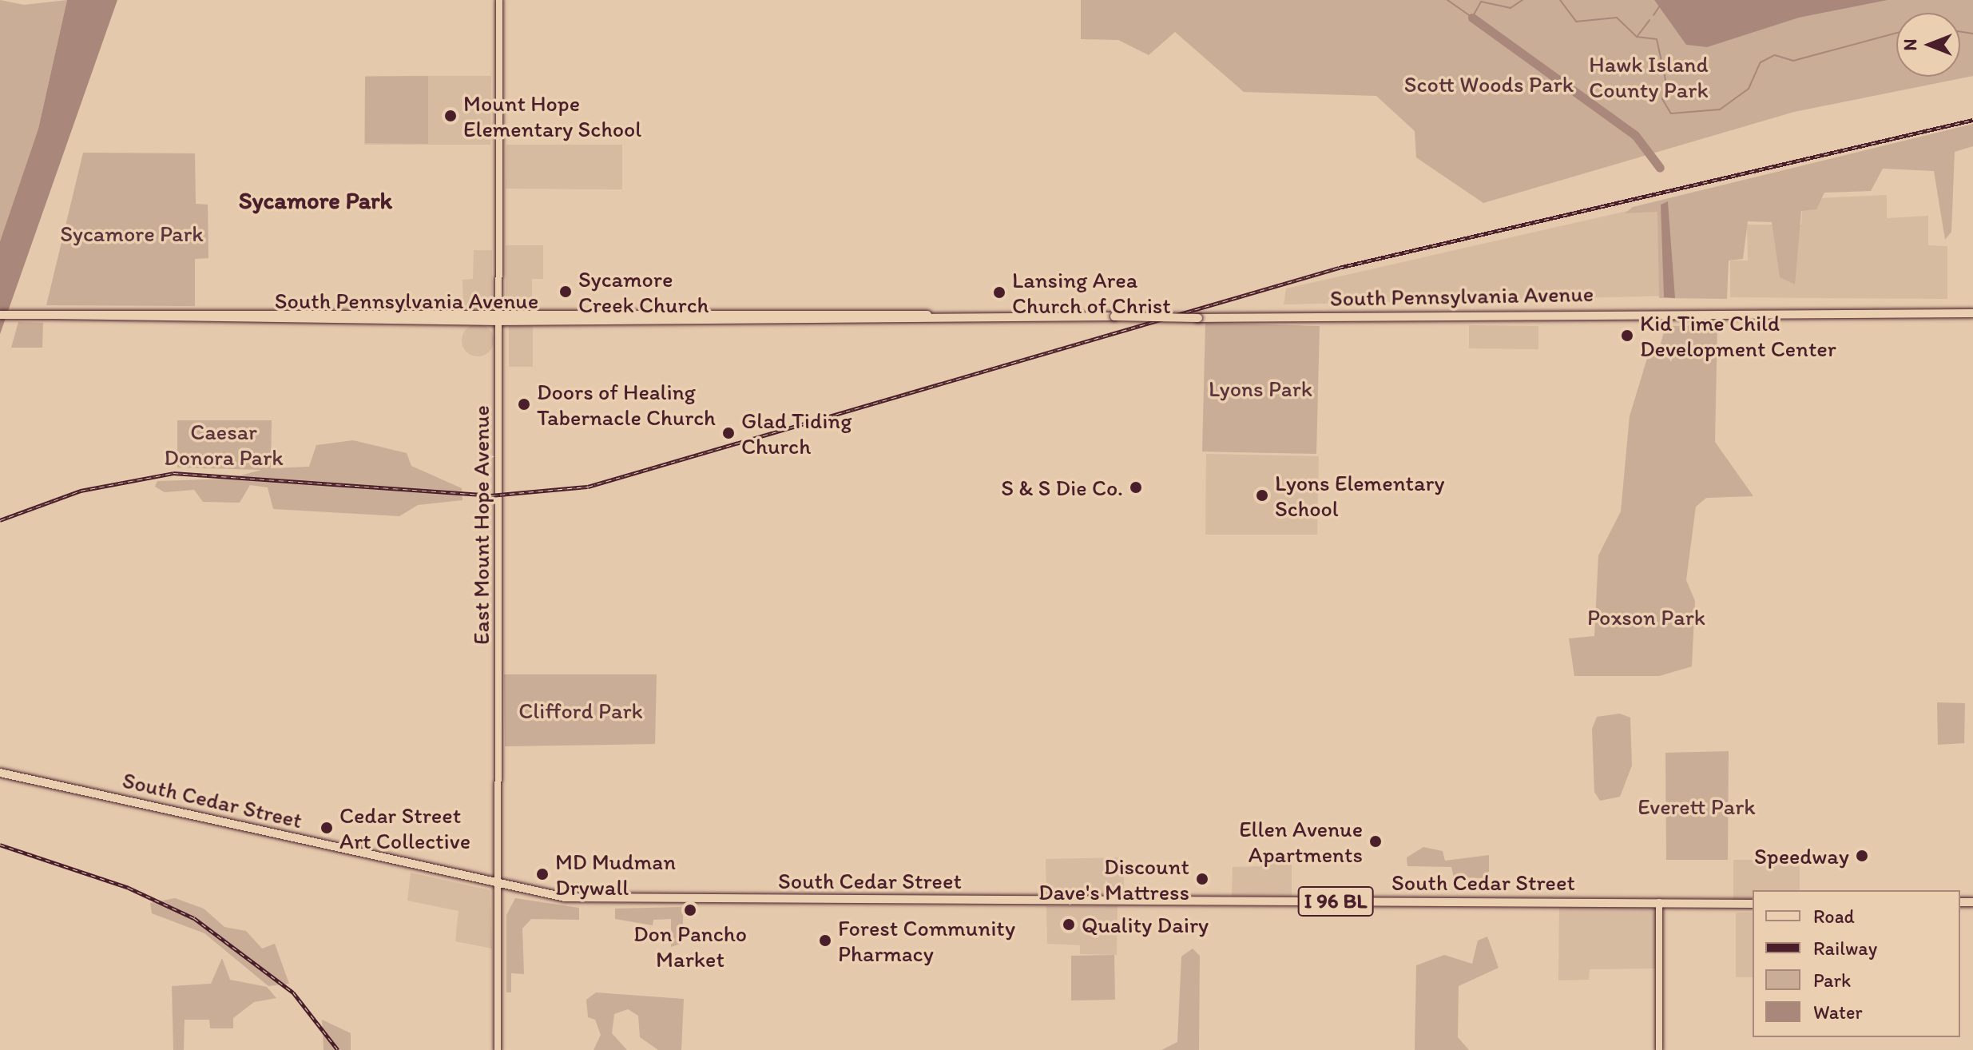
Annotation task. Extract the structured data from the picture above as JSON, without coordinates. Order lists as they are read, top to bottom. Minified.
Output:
{"streets":{"main road":["South Pennsylvania Avenue","South Cedar Street","I 96 BL"],"street":["East Mount Hope Avenue"]},"crossings":[["South Pennsylvania Avenue","East Mount Hope Avenue"],["East Mount Hope Avenue","South Cedar Street"]],"districts":["Sycamore Park"],"parks":["Hawk Island County Park","Scott Woods Park","Sycamore Park","Lyons Park","Caesar Donora Park","Poxson Park","Clifford Park","Everett Park"],"places":["Mount Hope Elementary School","Sycamore Creek Church","Lansing Area Church of Christ","Kid Time Child Development Center","Doors of Healing Tabernacle Church","Glad Tiding Church","S & S Die Co.","Lyons Elementary School","Cedar Street Art Collective","Ellen Avenue Apartments","Speedway","MD Mudman Drywall","Discount Dave's Mattress","Don Pancho Market","Quality Dairy","Forest Community Pharmacy"],"legend":["Road","Railway","Park","Water"],"north":"left"}
